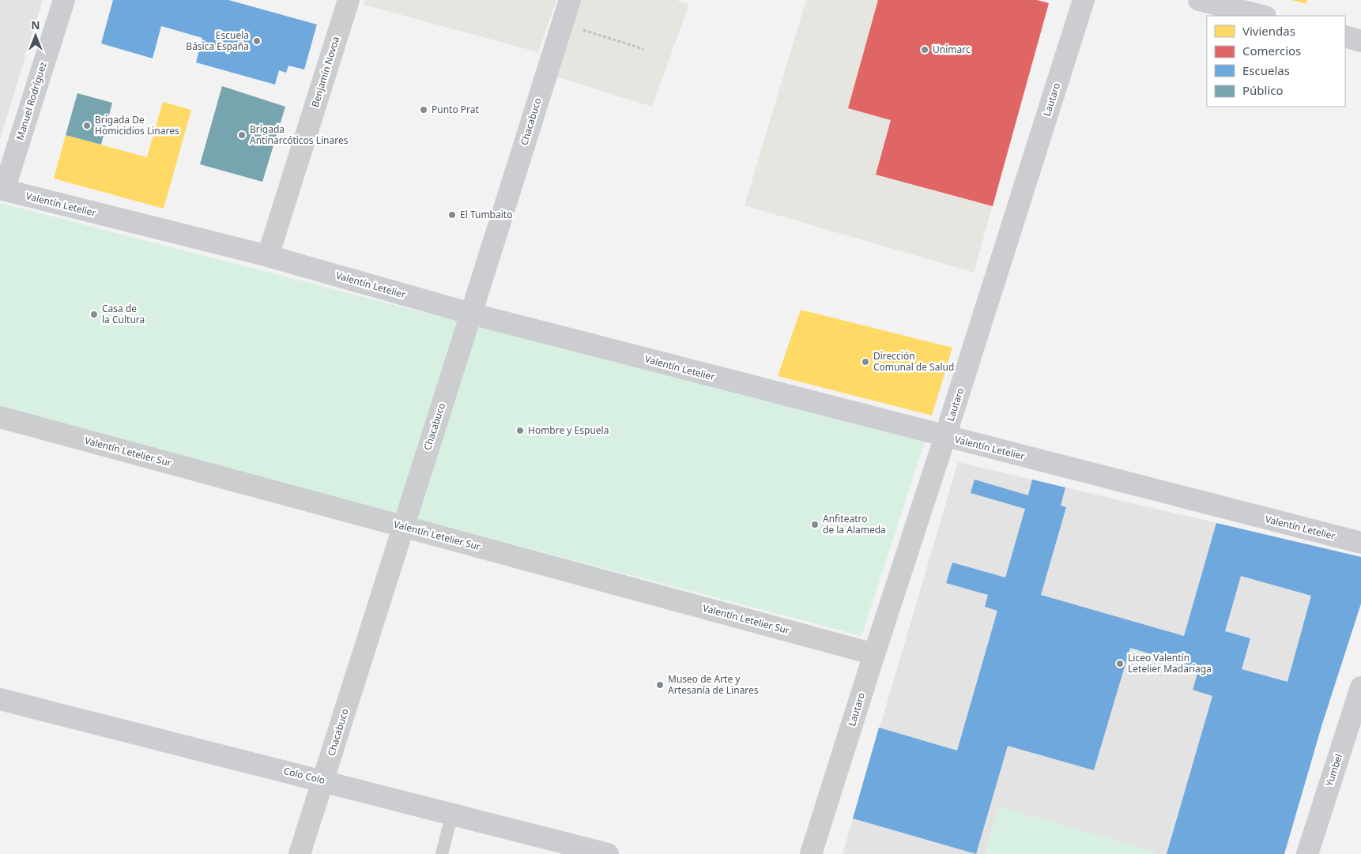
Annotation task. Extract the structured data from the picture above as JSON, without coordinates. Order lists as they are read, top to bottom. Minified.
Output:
{"streets":{"main road":["Lautaro","Manuel Rodríguez","Chacabuco","Valentín Letelier","Yumbel","Colo Colo"],"street":["Benjamín Novoa","Valentín Letelier Sur"]},"crossings":[["Benjamín Novoa","Valentín Letelier"],["Lautaro","Valentín Letelier"],["Lautaro","Valentín Letelier Sur"],["Manuel Rodríguez","Valentín Letelier"],["Chacabuco","Valentín Letelier"],["Chacabuco","Valentín Letelier Sur"],["Chacabuco","Colo Colo"]],"places":["Escuela Básica España","Unimarc","Punto Prat","Brigada De Homicidios Linares","Brigada Antinarcóticos Linares","El Tumbaito","Casa de la Cultura","Dirección Comunal de Salud","Hombre y Espuela","Anfiteatro de la Alameda","Liceo Valentín Letelier Madariaga","Museo de Arte y Artesanía de Linares"],"legend":["Viviendas","Comercios","Escuelas","Público"],"north":"top"}
